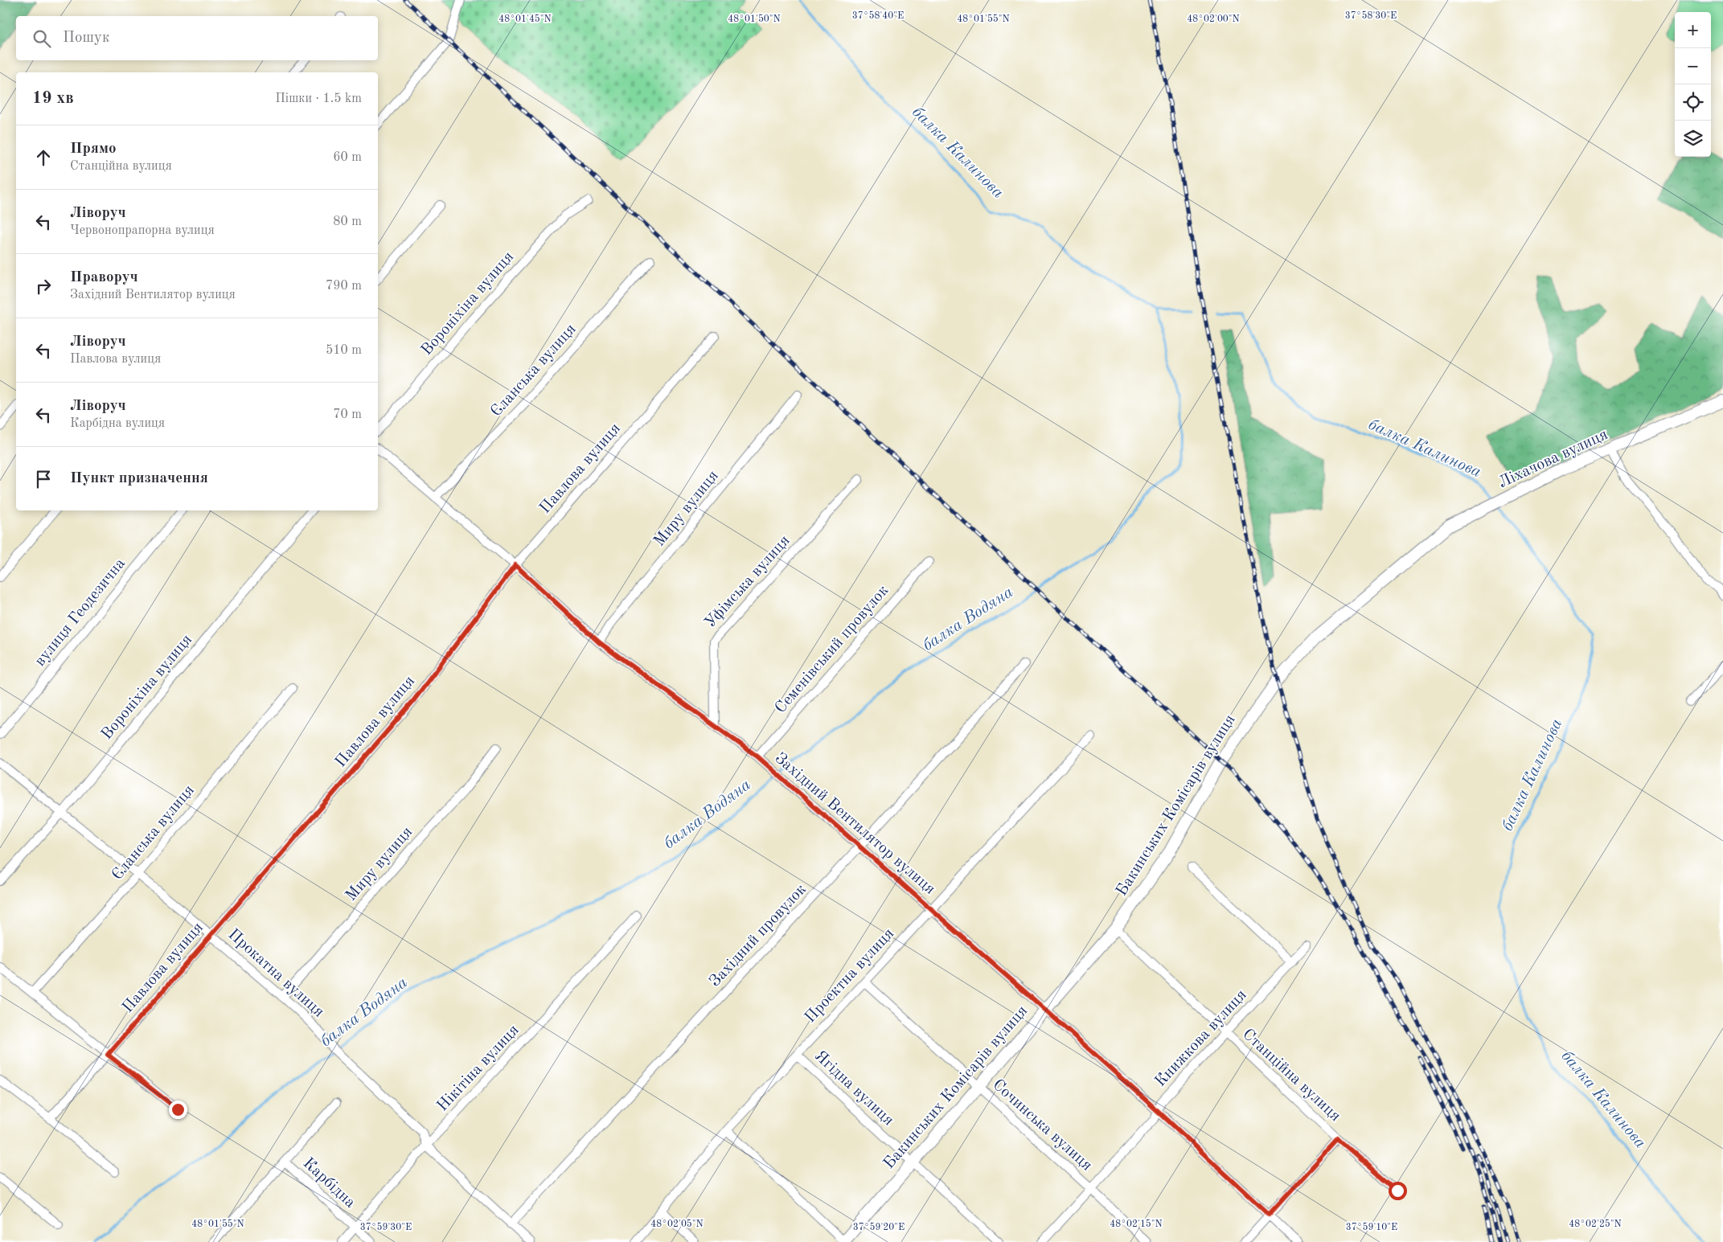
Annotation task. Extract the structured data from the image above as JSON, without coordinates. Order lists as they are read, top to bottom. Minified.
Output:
{"streets":{"street":["Вороніхіна вулиця","Єланська вулиця","Ліхачова вулиця","Павлова вулиця","Миру вулиця","Уфімська вулиця","вулиця Геодезична","Семенівський провулок","Бакинських Комісарів вулиця","Західний Вентилятор вулиця","Західний провулок","Прокатна вулиця","Проектна вулиця","Книжкова вулиця","Нікітіна вулиця","Станційна вулиця","Ягідна вулиця","Сочинська вулиця","Карбідна"]},"crossings":[["Вороніхіна вулиця","Прокатна вулиця"],["Єланська вулиця","Західний Вентилятор вулиця"],["Єланська вулиця","Прокатна вулиця"],["Ліхачова вулиця","Бакинських Комісарів вулиця"],["Павлова вулиця","Західний Вентилятор вулиця"],["Павлова вулиця","Прокатна вулиця"],["Миру вулиця","Західний Вентилятор вулиця"],["Миру вулиця","Прокатна вулиця"],["Уфімська вулиця","Західний Вентилятор вулиця"],["Семенівський провулок","Західний Вентилятор вулиця"],["Бакинських Комісарів вулиця","Західний Вентилятор вулиця"],["Бакинських Комісарів вулиця","Станційна вулиця"],["Бакинських Комісарів вулиця","Ягідна вулиця"],["Бакинських Комісарів вулиця","Сочинська вулиця"],["Західний Вентилятор вулиця","Західний провулок"],["Західний Вентилятор вулиця","Проектна вулиця"],["Західний Вентилятор вулиця","Книжкова вулиця"],["Західний провулок","Прокатна вулиця"],["Прокатна вулиця","Нікітіна вулиця"],["Проектна вулиця","Ягідна вулиця"],["Проектна вулиця","Сочинська вулиця"],["Книжкова вулиця","Станційна вулиця"],["Книжкова вулиця","Сочинська вулиця"],["Нікітіна вулиця","Карбідна"]],"water":["балка Калинова","балка Водяна"],"page":{"map_buttons":["+","−"],"search":"Пошук","heading":["19 хв","Пішки · 1.5 km"],"list":[["Прямо","Станційна вулиця","60 m"],["Ліворуч","Червонопрапорна вулиця","80 m"],["Праворуч","Західний Вентилятор вулиця","790 m"],["Ліворуч","Павлова вулиця","510 m"],["Ліворуч","Карбідна вулиця","70 m"],"Пункт призначення"]},"coordinates":["37°58'40\"E","37°58'30\"E","48°01'45\"N","48°01'50\"N","48°01'55\"N","48°02'00\"N","48°02'05\"N","48°02'15\"N","48°02'25\"N","37°59'30\"E","37°59'20\"E","37°59'10\"E"]}
